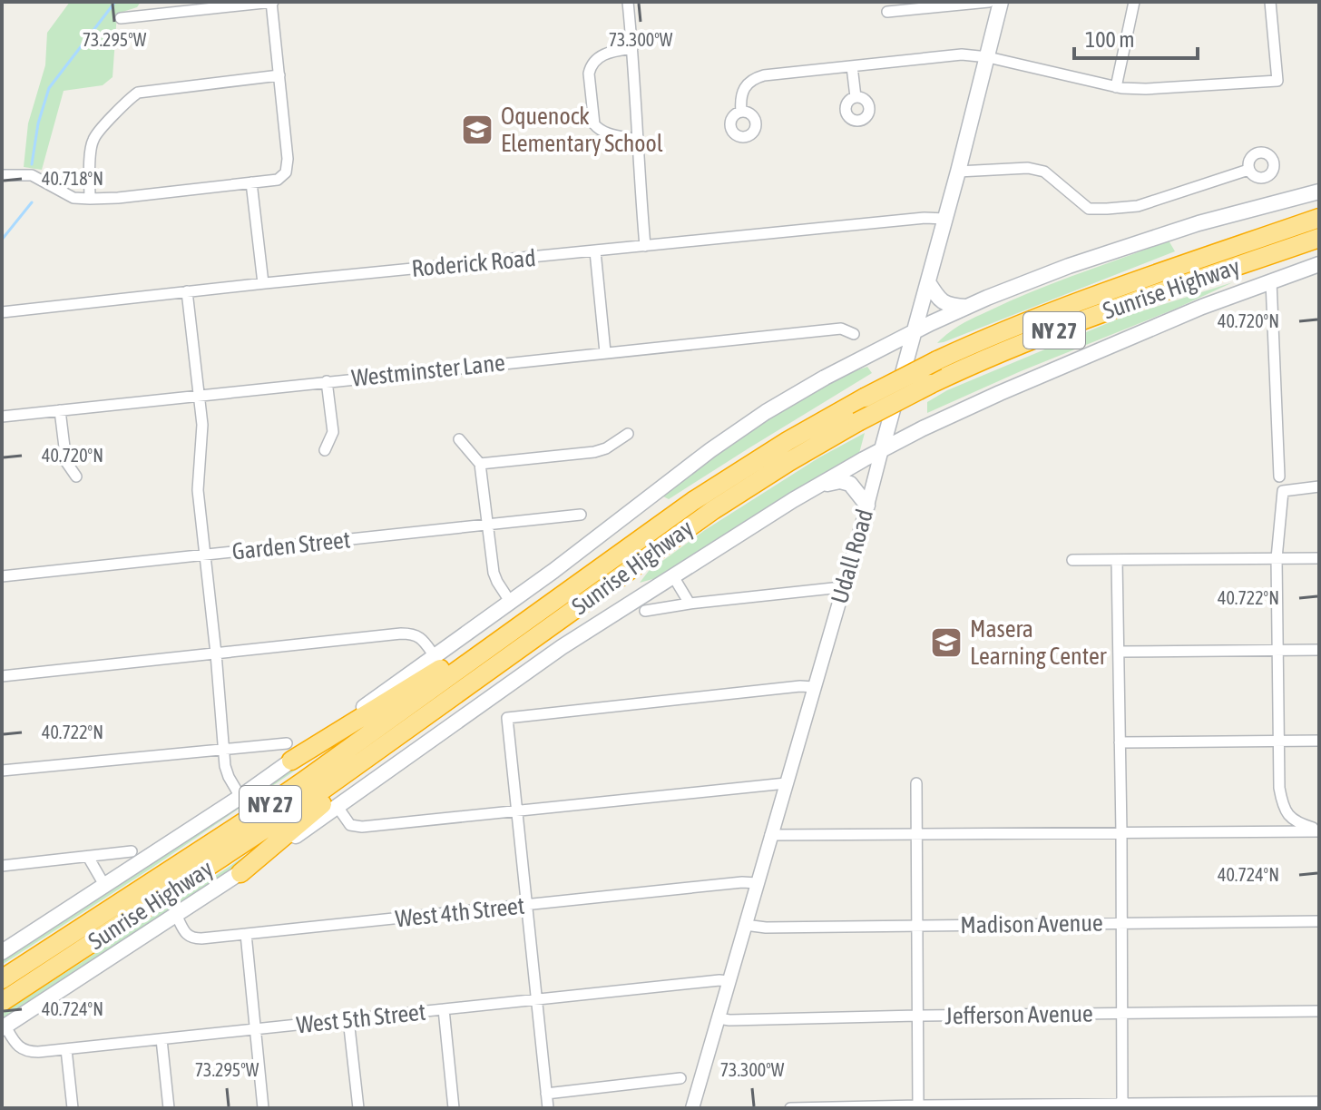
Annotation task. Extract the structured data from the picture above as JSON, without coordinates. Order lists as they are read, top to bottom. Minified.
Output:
{"streets":{"highway":["Sunrise Highway","NY 27"],"main road":["Udall Road"],"street":["Roderick Road","Westminster Lane","Garden Street","West 4th Street","Madison Avenue","Jefferson Avenue","West 5th Street"]},"crossings":[["Roderick Road","Udall Road"],["Sunrise Highway","Udall Road"],["Sunrise Highway","West 4th Street"],["Sunrise Highway","West 5th Street"],["Udall Road","West 4th Street"],["Udall Road","Madison Avenue"],["Udall Road","Jefferson Avenue"],["Udall Road","West 5th Street"]],"places":{"school or university":["Oquenock Elementary School","Masera Learning Center"]},"scale_bar":"100 m","coordinates":["73.295°W","73.300°W","40.718°N","40.720°N","40.722°N","40.724°N"]}
